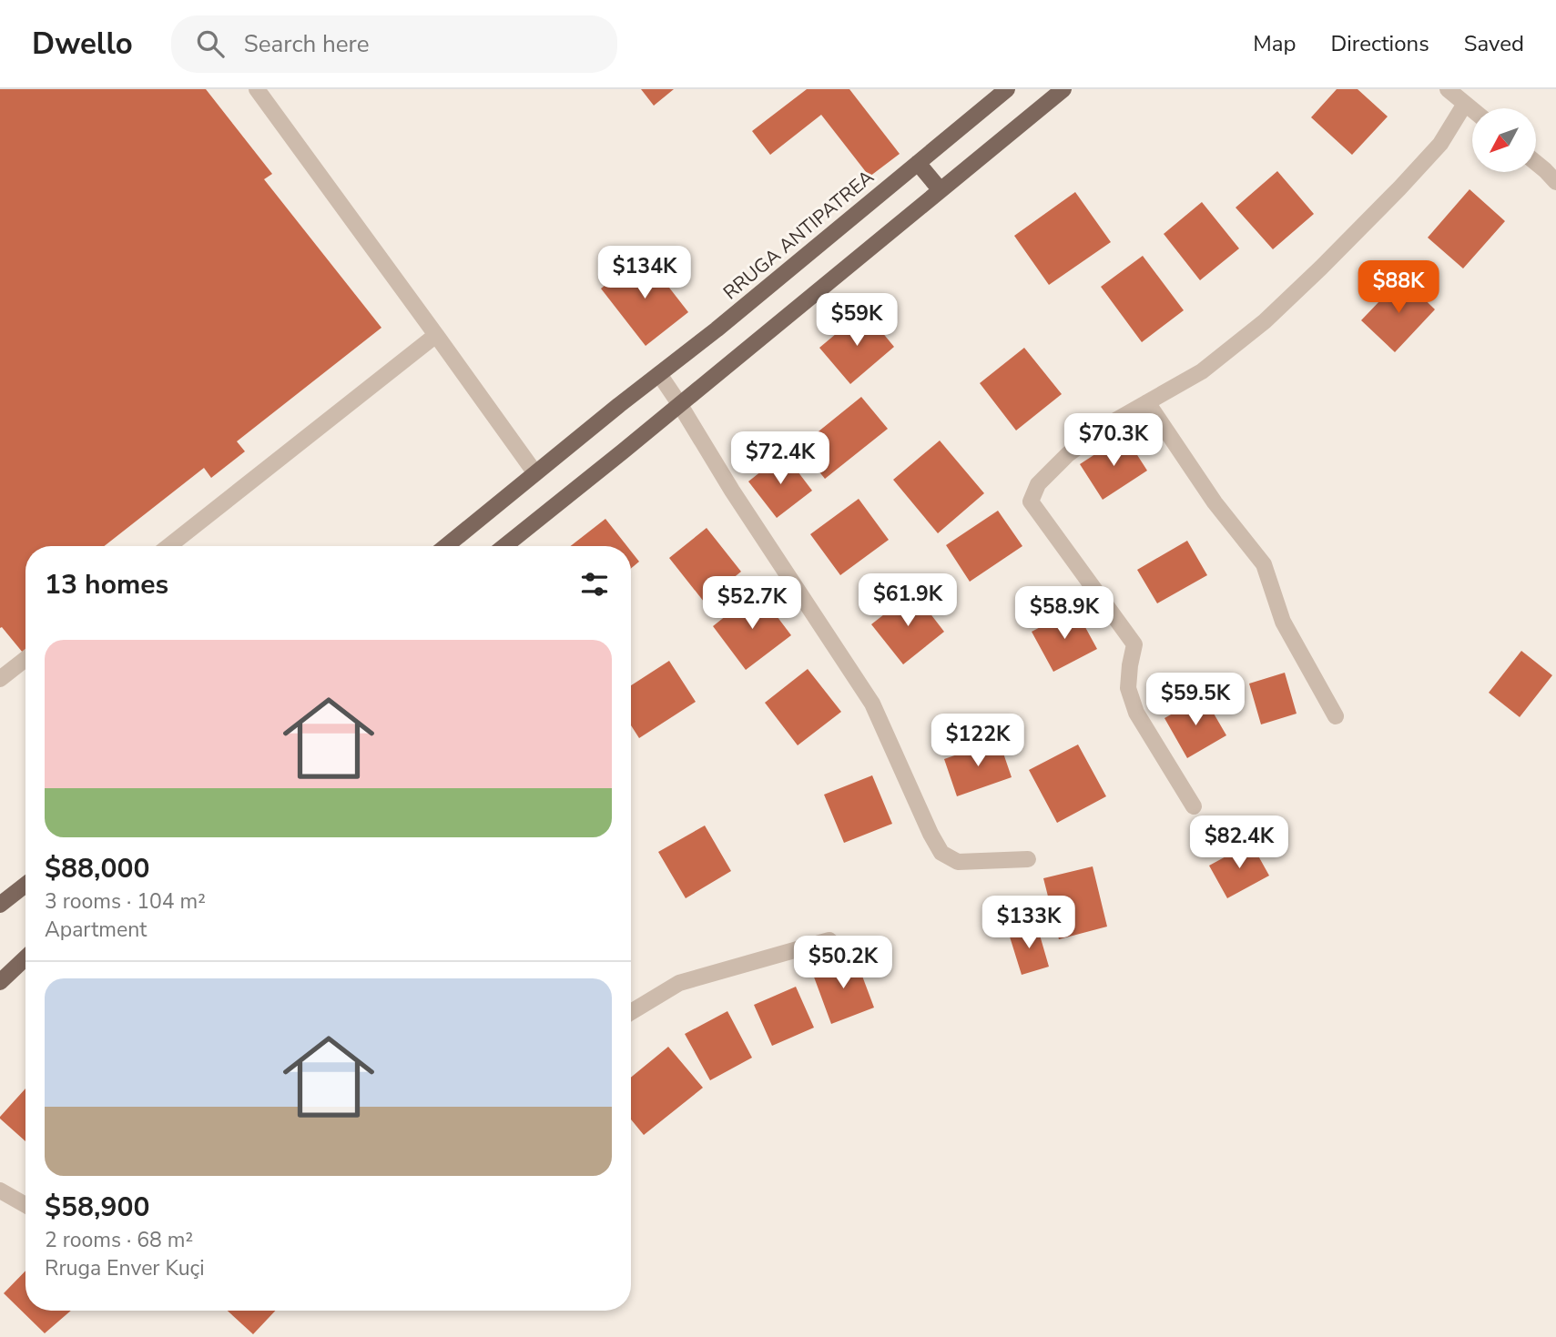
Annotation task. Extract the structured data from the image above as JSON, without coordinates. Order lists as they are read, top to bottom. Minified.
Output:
{"streets":{"main road":["RRUGA ANTIPATREA"]},"north":"bottom left","page":{"header":"Dwello","search":"Search here","nav":["Map","Directions","Saved"],"price":["$134K","$88K","$59K","$70.3K","$72.4K","$61.9K","$52.7K","$58.9K","$59.5K","$122K","$82.4K","$133K","$50.2K"],"heading":"13 homes","list":[{"name":"$88,000","note":"3 rooms · 104 m² · Apartment"},{"name":"$58,900","note":"2 rooms · 68 m² · Rruga Enver Kuçi"}]}}
